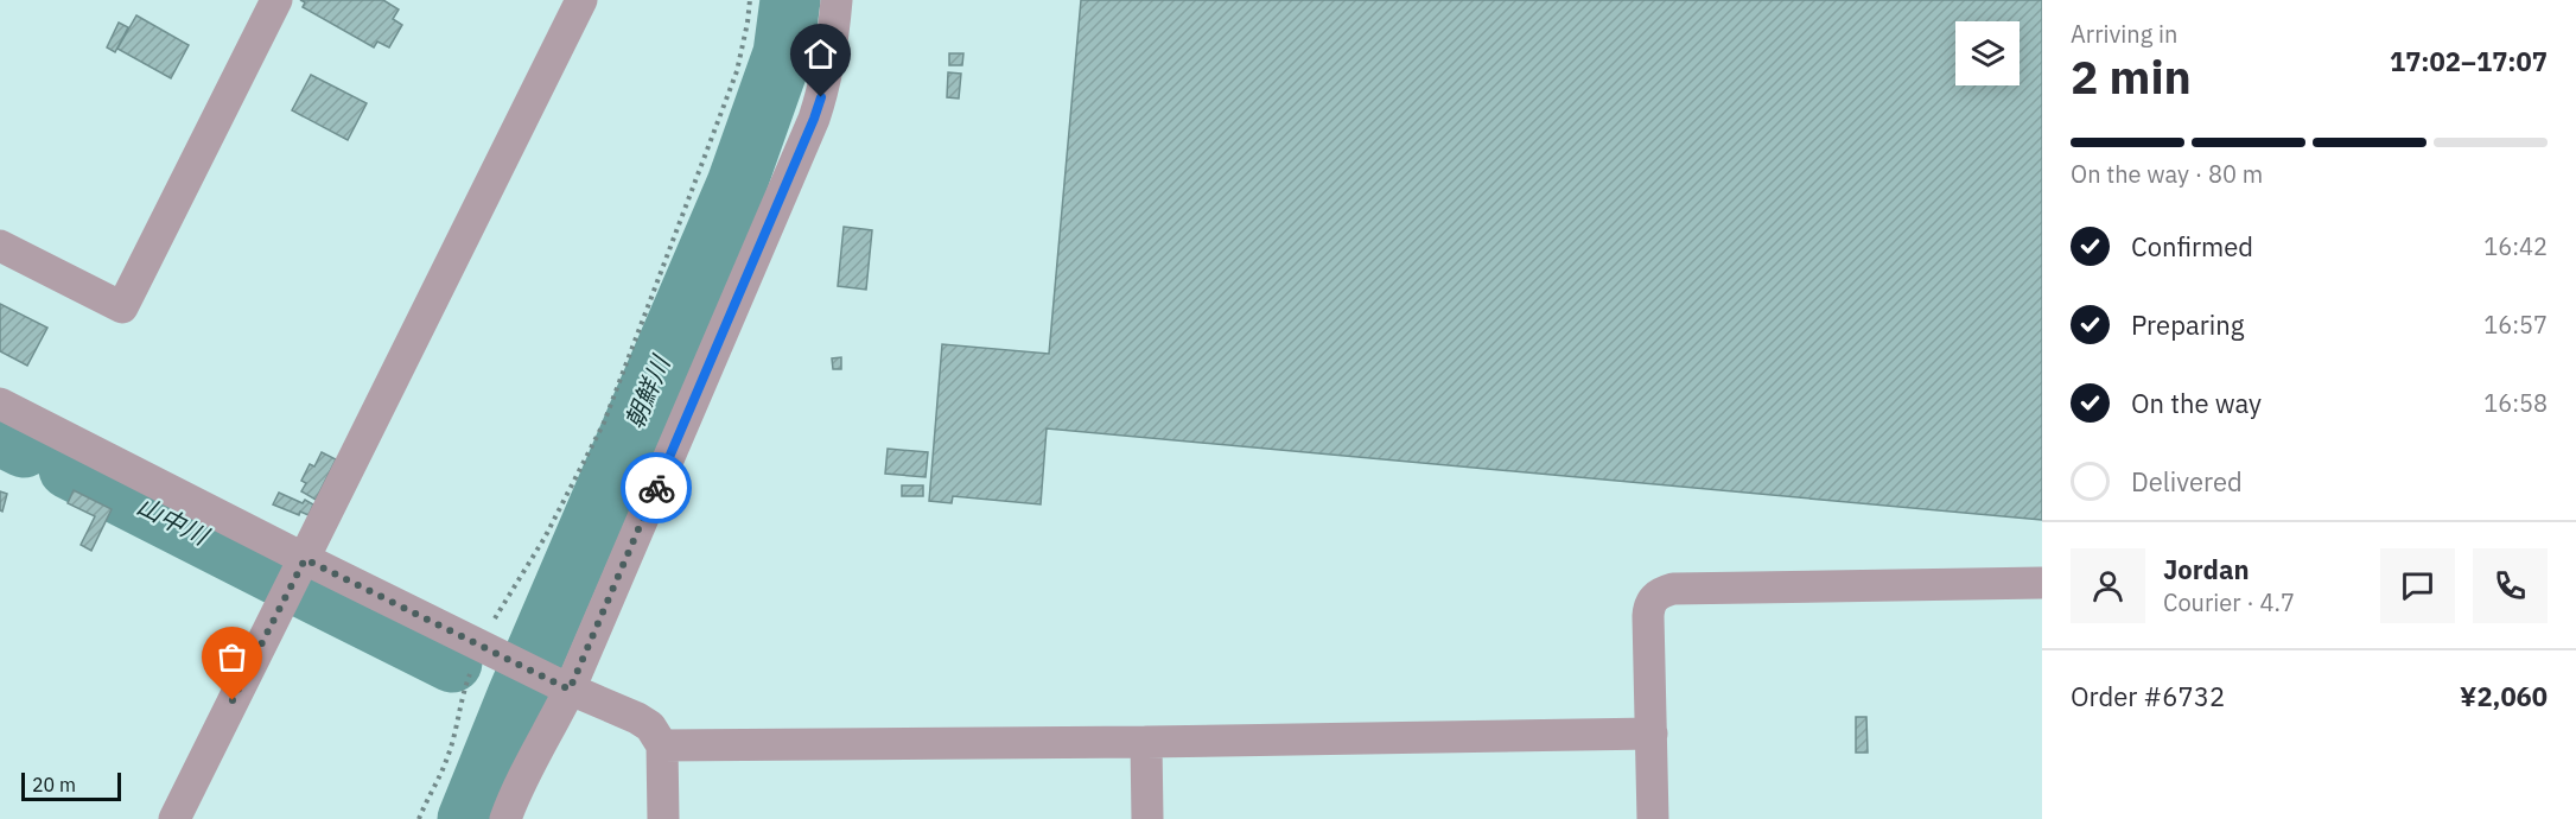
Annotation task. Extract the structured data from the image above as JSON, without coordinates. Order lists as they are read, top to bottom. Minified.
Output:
{"water":["朝鮮川","山中川"],"scale_bar":"20 m","page":{"heading":["2 min","Arriving in","17:02–17:07"],"panel":["Jordan","Courier · 4.7","Order #6732","¥2,060"],"bar":"On the way · 80 m","list":[["Confirmed","16:42"],["Preparing","16:57"],["On the way","16:58"],"Delivered"],"scale":"20 m"}}
